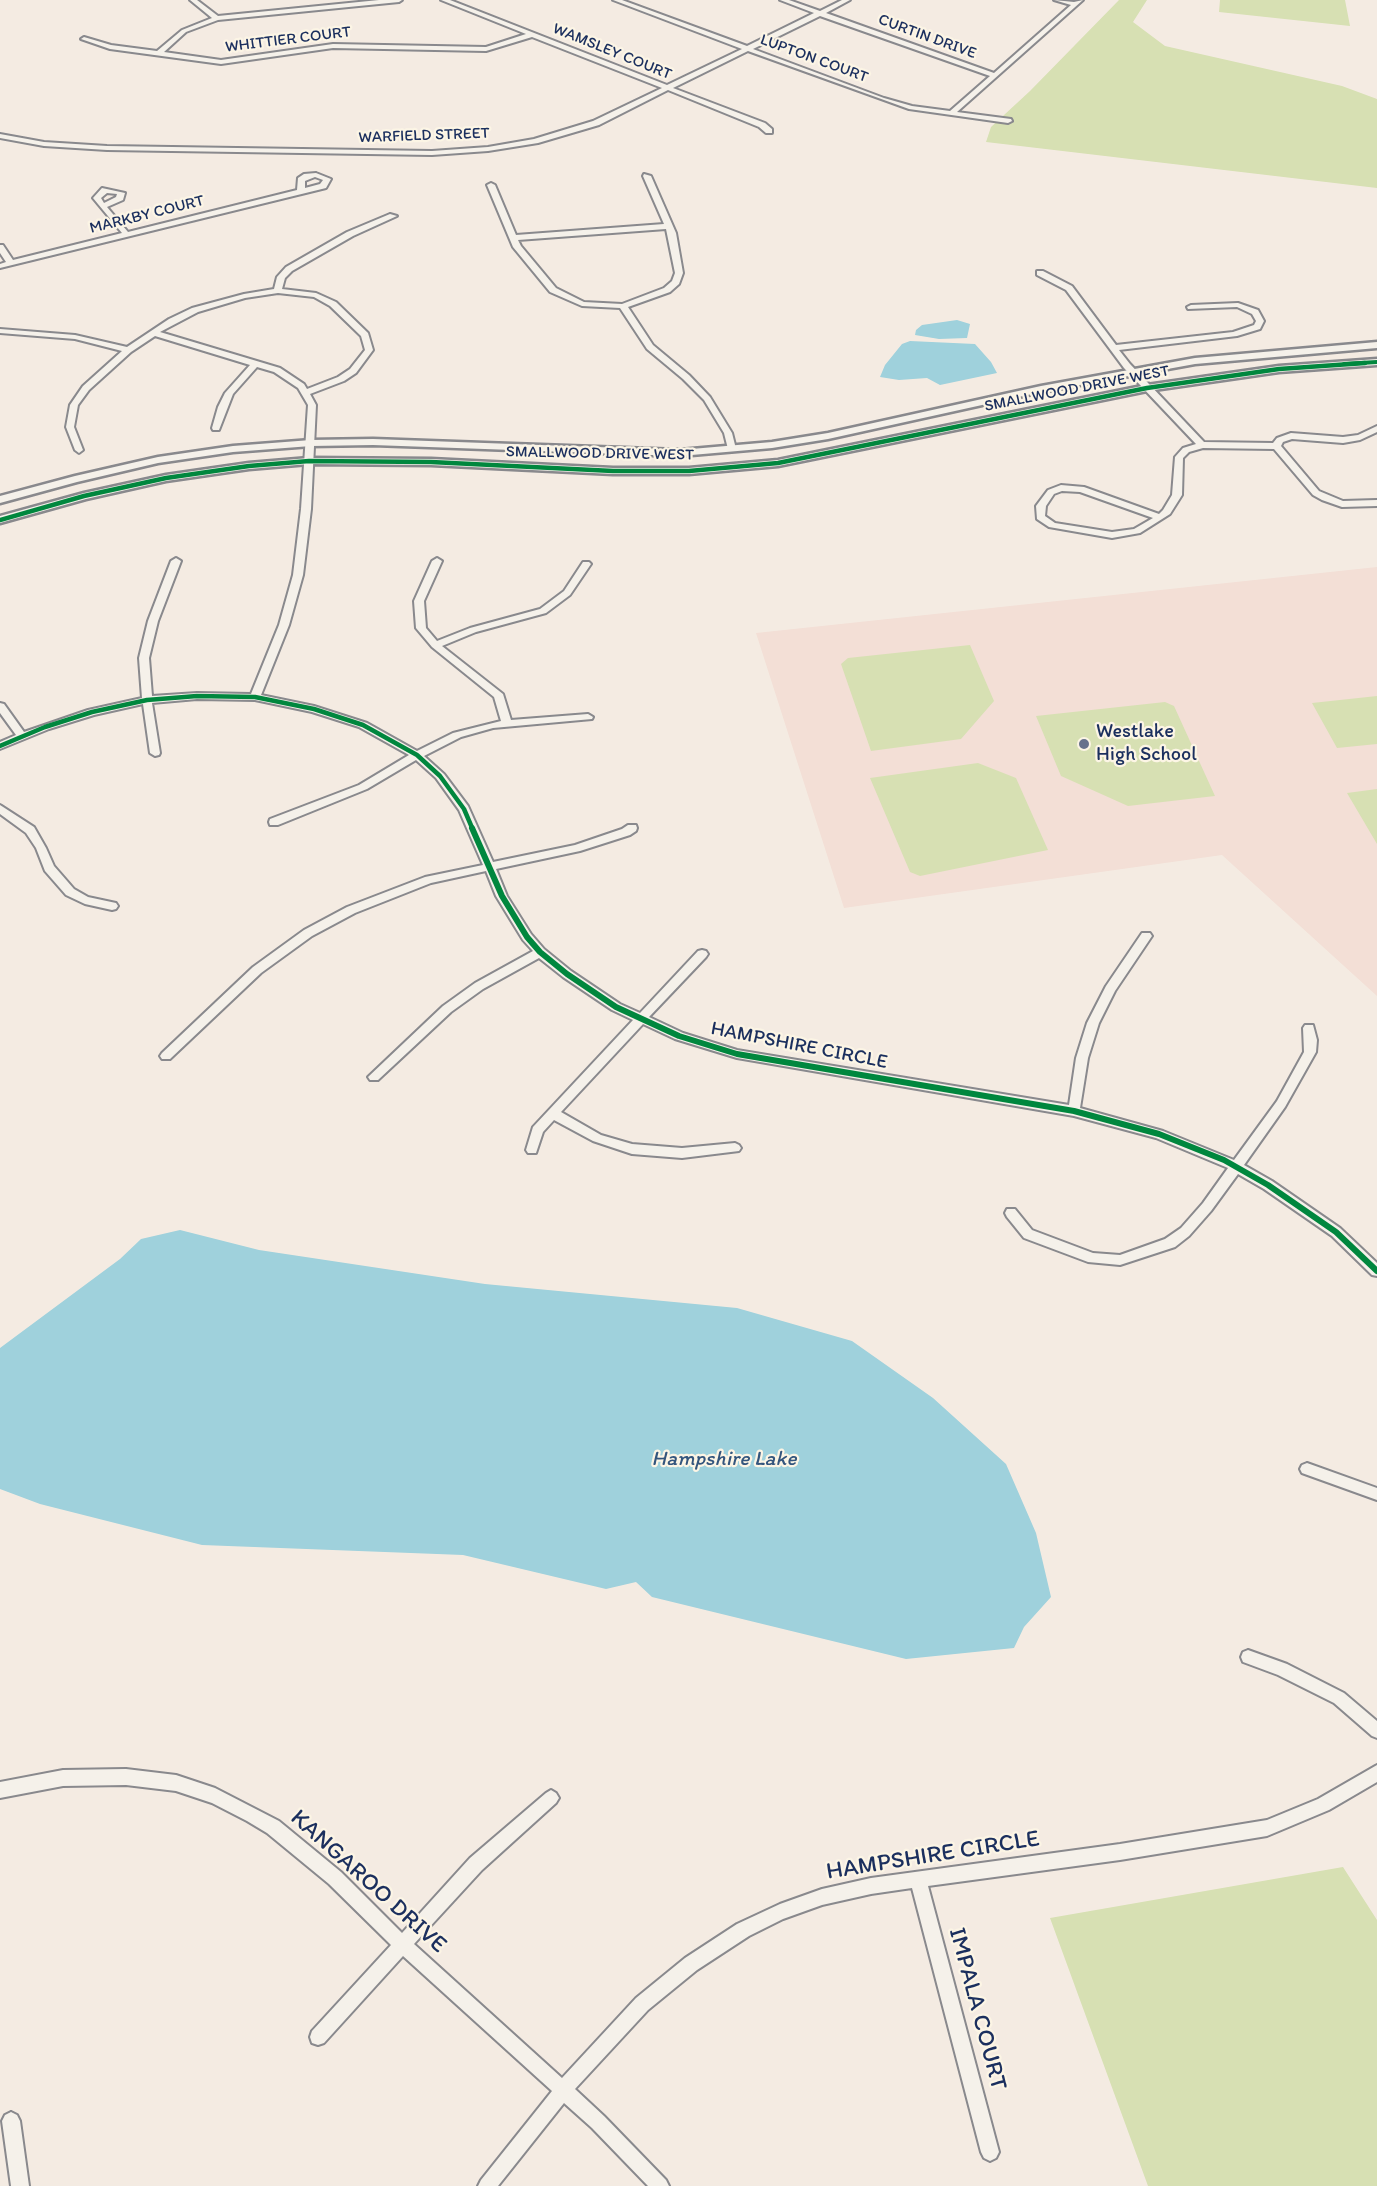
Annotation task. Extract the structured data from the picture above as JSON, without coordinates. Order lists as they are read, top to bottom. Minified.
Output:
{"streets":{"street":["CURTIN DRIVE","WHITTIER COURT","WAMSLEY COURT","LUPTON COURT","WARFIELD STREET","MARKBY COURT","SMALLWOOD DRIVE WEST","HAMPSHIRE CIRCLE","KANGAROO DRIVE","IMPALA COURT"]},"crossings":[["CURTIN DRIVE","WARFIELD STREET"],["WHITTIER COURT","WAMSLEY COURT"],["WAMSLEY COURT","WARFIELD STREET"],["LUPTON COURT","WARFIELD STREET"],["HAMPSHIRE CIRCLE","KANGAROO DRIVE"],["HAMPSHIRE CIRCLE","IMPALA COURT"]],"water":["Hampshire Lake"],"places":["Westlake High School"]}
